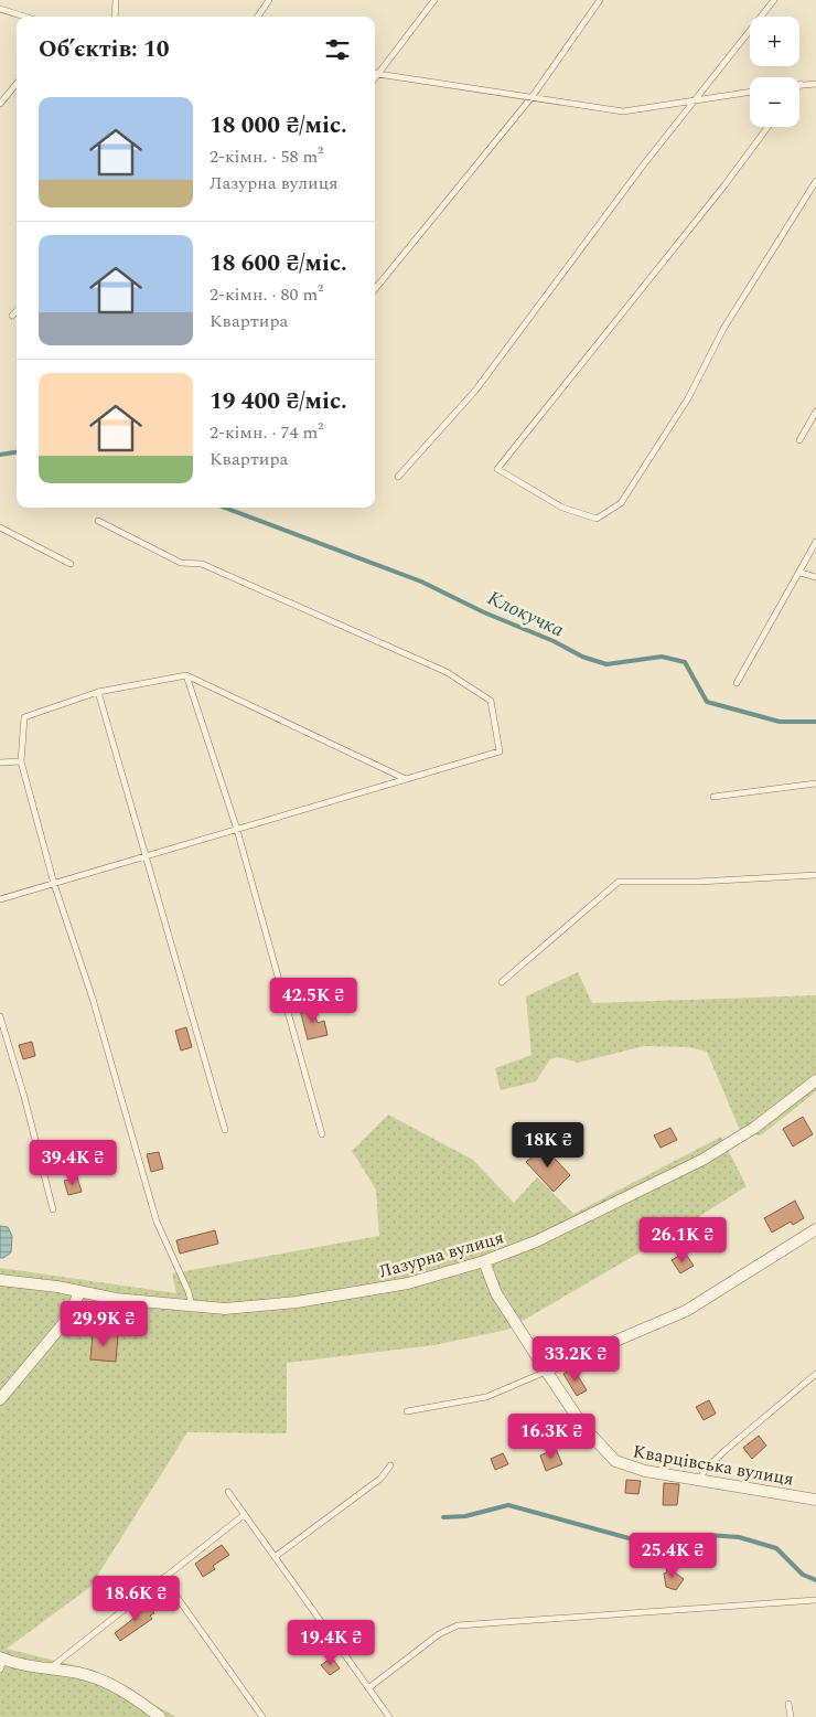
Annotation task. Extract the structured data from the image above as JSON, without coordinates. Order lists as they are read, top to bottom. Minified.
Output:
{"streets":{"street":["Лазурна вулиця","Кварцівська вулиця"]},"crossings":[["Лазурна вулиця","Кварцівська вулиця"]],"water":["Клокучка"],"page":{"map_buttons":["+","−"],"heading":"Об’єктів: 10","list":[{"name":"18 000 ₴/міс.","note":"2-кімн. · 58 m² · Лазурна вулиця"},{"name":"18 600 ₴/міс.","note":"2-кімн. · 80 m² · Квартира"},{"name":"19 400 ₴/міс.","note":"2-кімн. · 74 m² · Квартира"}],"price":["42.5K ₴","18K ₴","39.4K ₴","26.1K ₴","29.9K ₴","33.2K ₴","16.3K ₴","25.4K ₴","18.6K ₴","19.4K ₴"]}}
